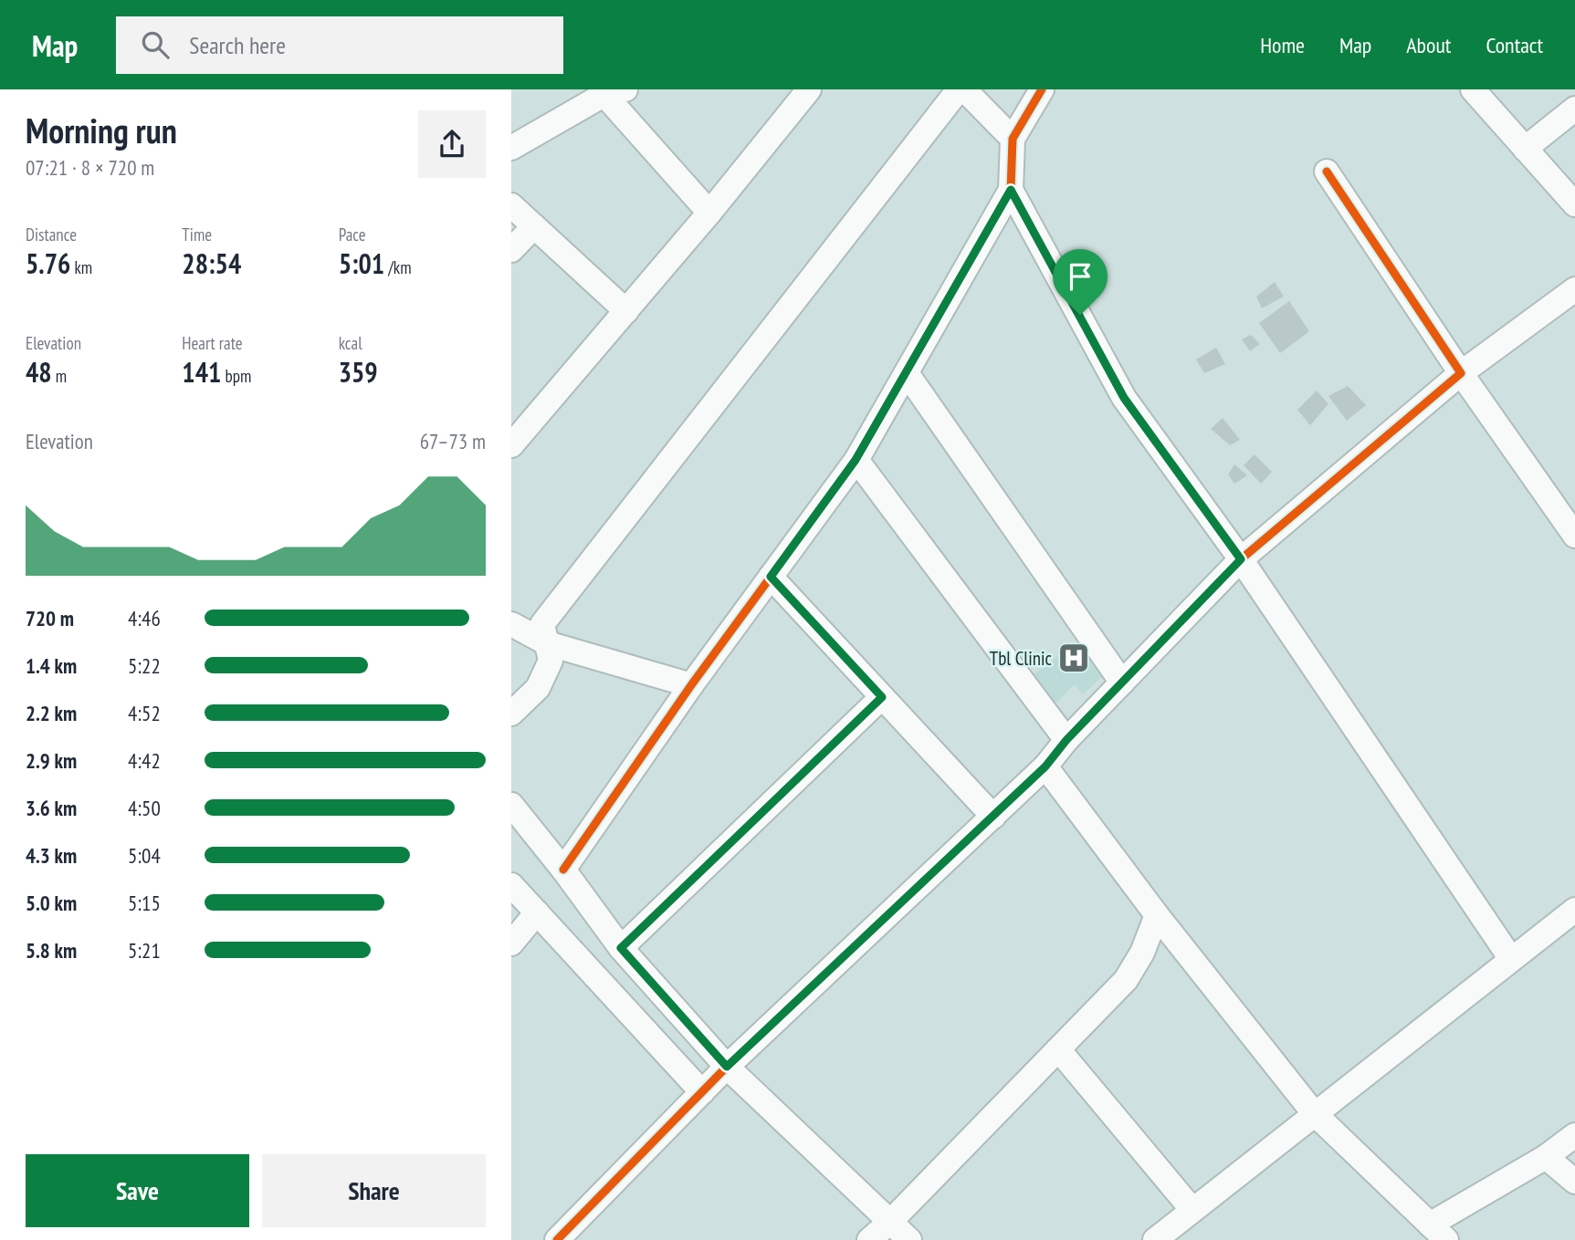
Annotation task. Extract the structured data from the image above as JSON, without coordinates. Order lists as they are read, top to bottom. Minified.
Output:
{"places":{"hospital":["Tbl Clinic"]},"page":{"header":"Map","search":"Search here","nav":["Home","Map","About","Contact"],"heading":["Morning run","07:21 · 8 × 720 m"],"stats":[["Distance","5.76 km"],["Time","28:54"],["Pace","5:01 /km"],["Elevation","48 m"],["Heart rate","141 bpm"],["kcal","359"]],"chart":["Elevation","67–73 m"],"list":[{"name":"720 m","note":"4:46"},{"name":"1.4 km","note":"5:22"},{"name":"2.2 km","note":"4:52"},{"name":"2.9 km","note":"4:42"},{"name":"3.6 km","note":"4:50"},{"name":"4.3 km","note":"5:04"},{"name":"5.0 km","note":"5:15"},{"name":"5.8 km","note":"5:21"}],"buttons":["Save","Share"]}}
